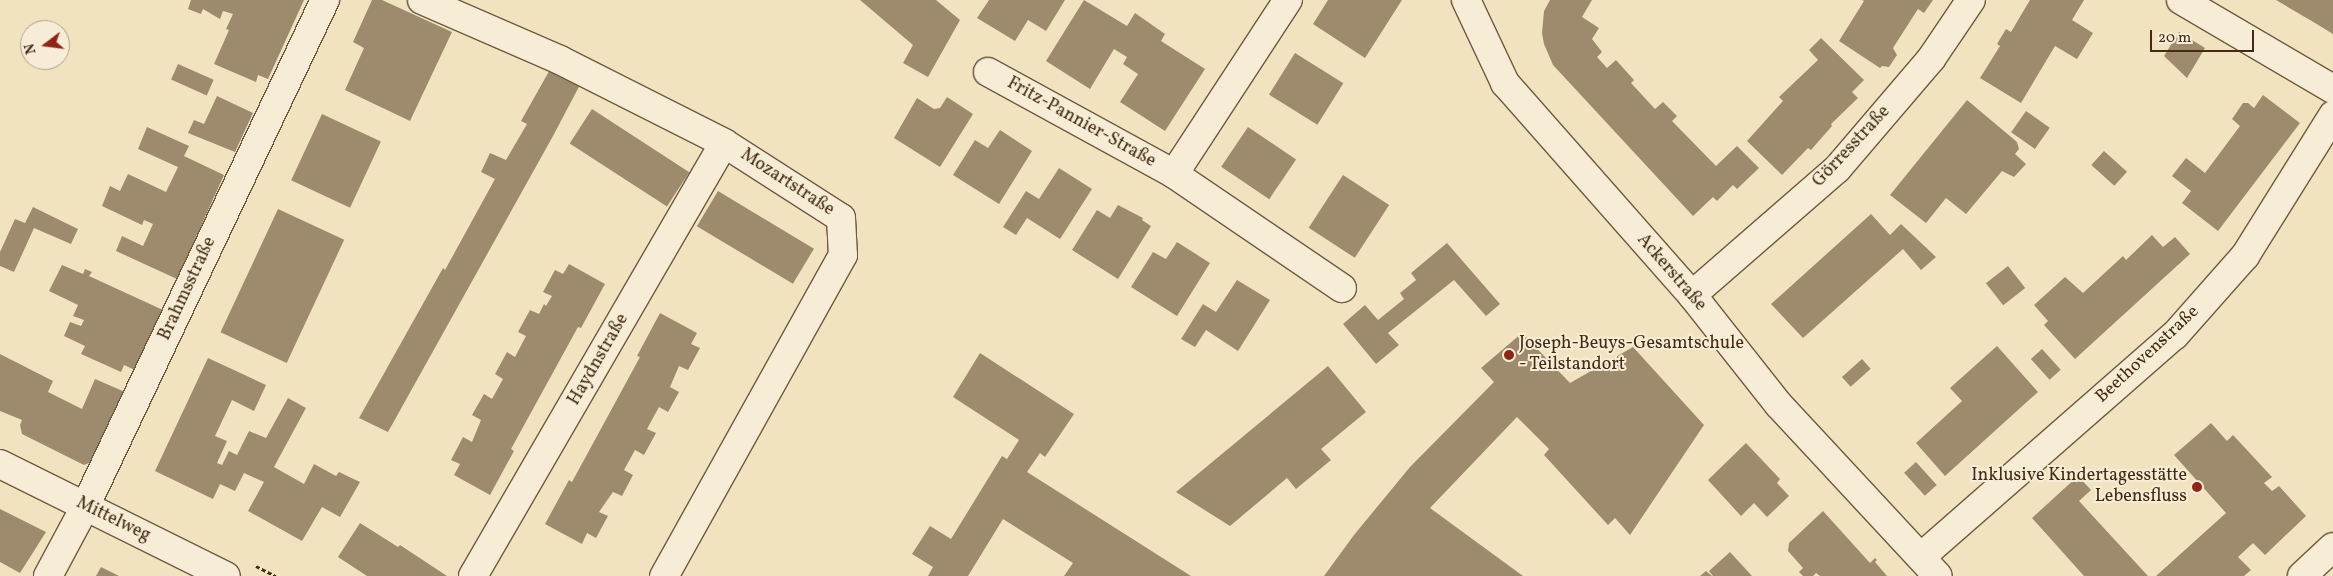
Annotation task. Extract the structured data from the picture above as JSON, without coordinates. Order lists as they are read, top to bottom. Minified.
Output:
{"streets":{"street":["Fritz-Pannier-Straße","Görresstraße","Mozartstraße","Ackerstraße","Brahmsstraße","Beethovenstraße","Haydnstraße","Mittelweg"]},"crossings":[["Görresstraße","Ackerstraße"],["Mozartstraße","Haydnstraße"],["Ackerstraße","Beethovenstraße"],["Brahmsstraße","Mittelweg"]],"places":["Joseph-Beuys-Gesamtschule - Teilstandort","Inklusive Kindertagesstätte Lebensfluss"],"scale_bar":"20 m","north":"left"}
